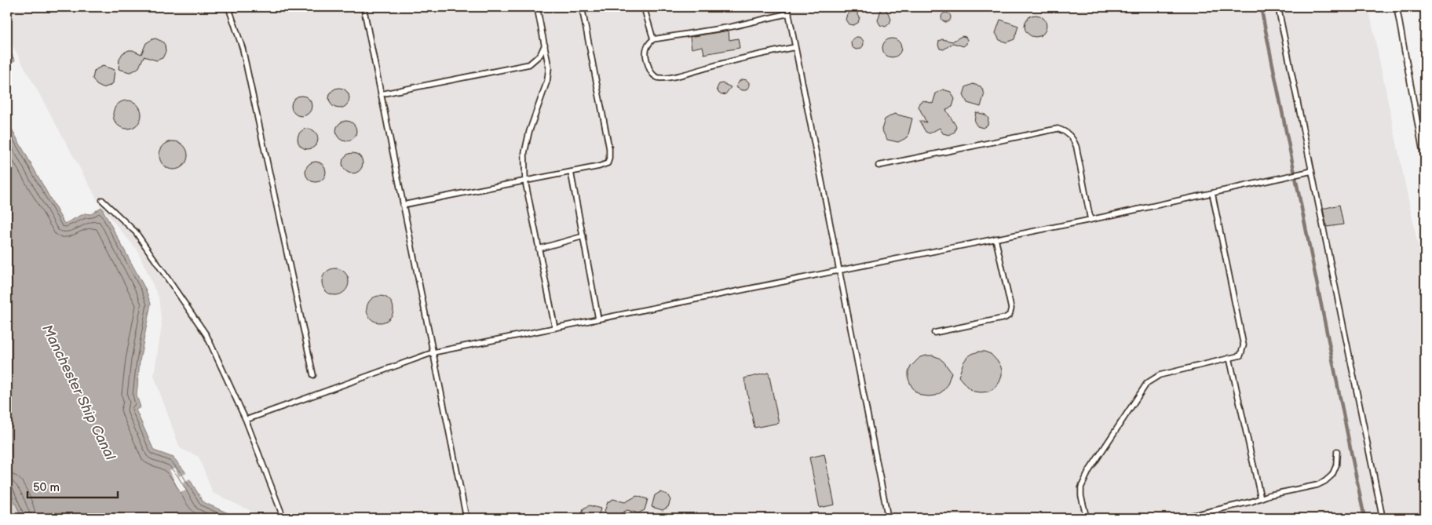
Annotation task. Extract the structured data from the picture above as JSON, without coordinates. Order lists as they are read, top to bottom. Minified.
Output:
{"water":["Manchester Ship Canal"],"scale_bar":"50 m"}
